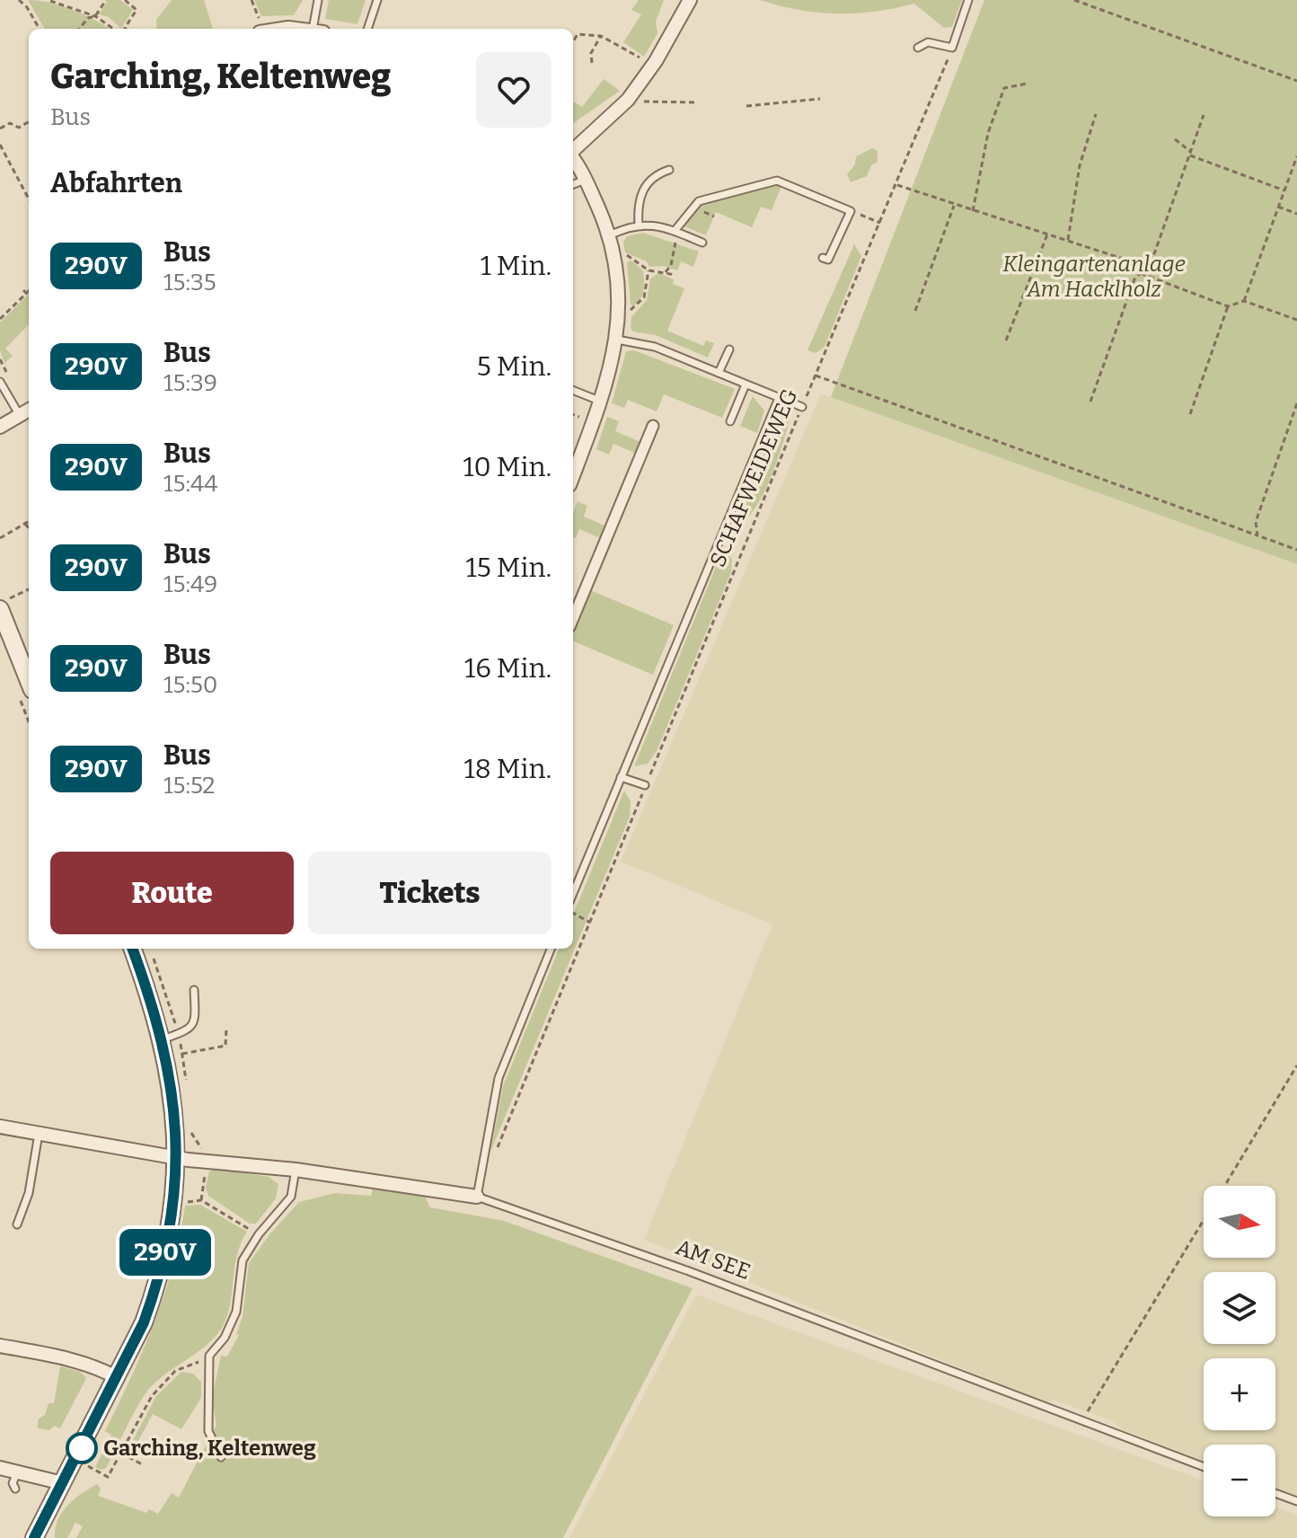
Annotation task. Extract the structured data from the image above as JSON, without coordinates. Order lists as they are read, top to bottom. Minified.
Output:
{"streets":{"street":["AM SEE"],"path":["SCHAFWEIDEWEG"]},"parks":["Kleingartenanlage Am Hacklholz"],"places":["Garching, Keltenweg"],"lines":["bus line 290V"],"north":"right","page":{"on_map":"290V","heading":[["Garching, Keltenweg","Bus"],"Abfahrten"],"list":[{"mark":"290V","name":"Bus","note":"15:35","value":"1 Min."},{"mark":"290V","name":"Bus","note":"15:39","value":"5 Min."},{"mark":"290V","name":"Bus","note":"15:44","value":"10 Min."},{"mark":"290V","name":"Bus","note":"15:49","value":"15 Min."},{"mark":"290V","name":"Bus","note":"15:50","value":"16 Min."},{"mark":"290V","name":"Bus","note":"15:52","value":"18 Min."}],"buttons":["Route","Tickets"],"map_buttons":["+","−"]}}
